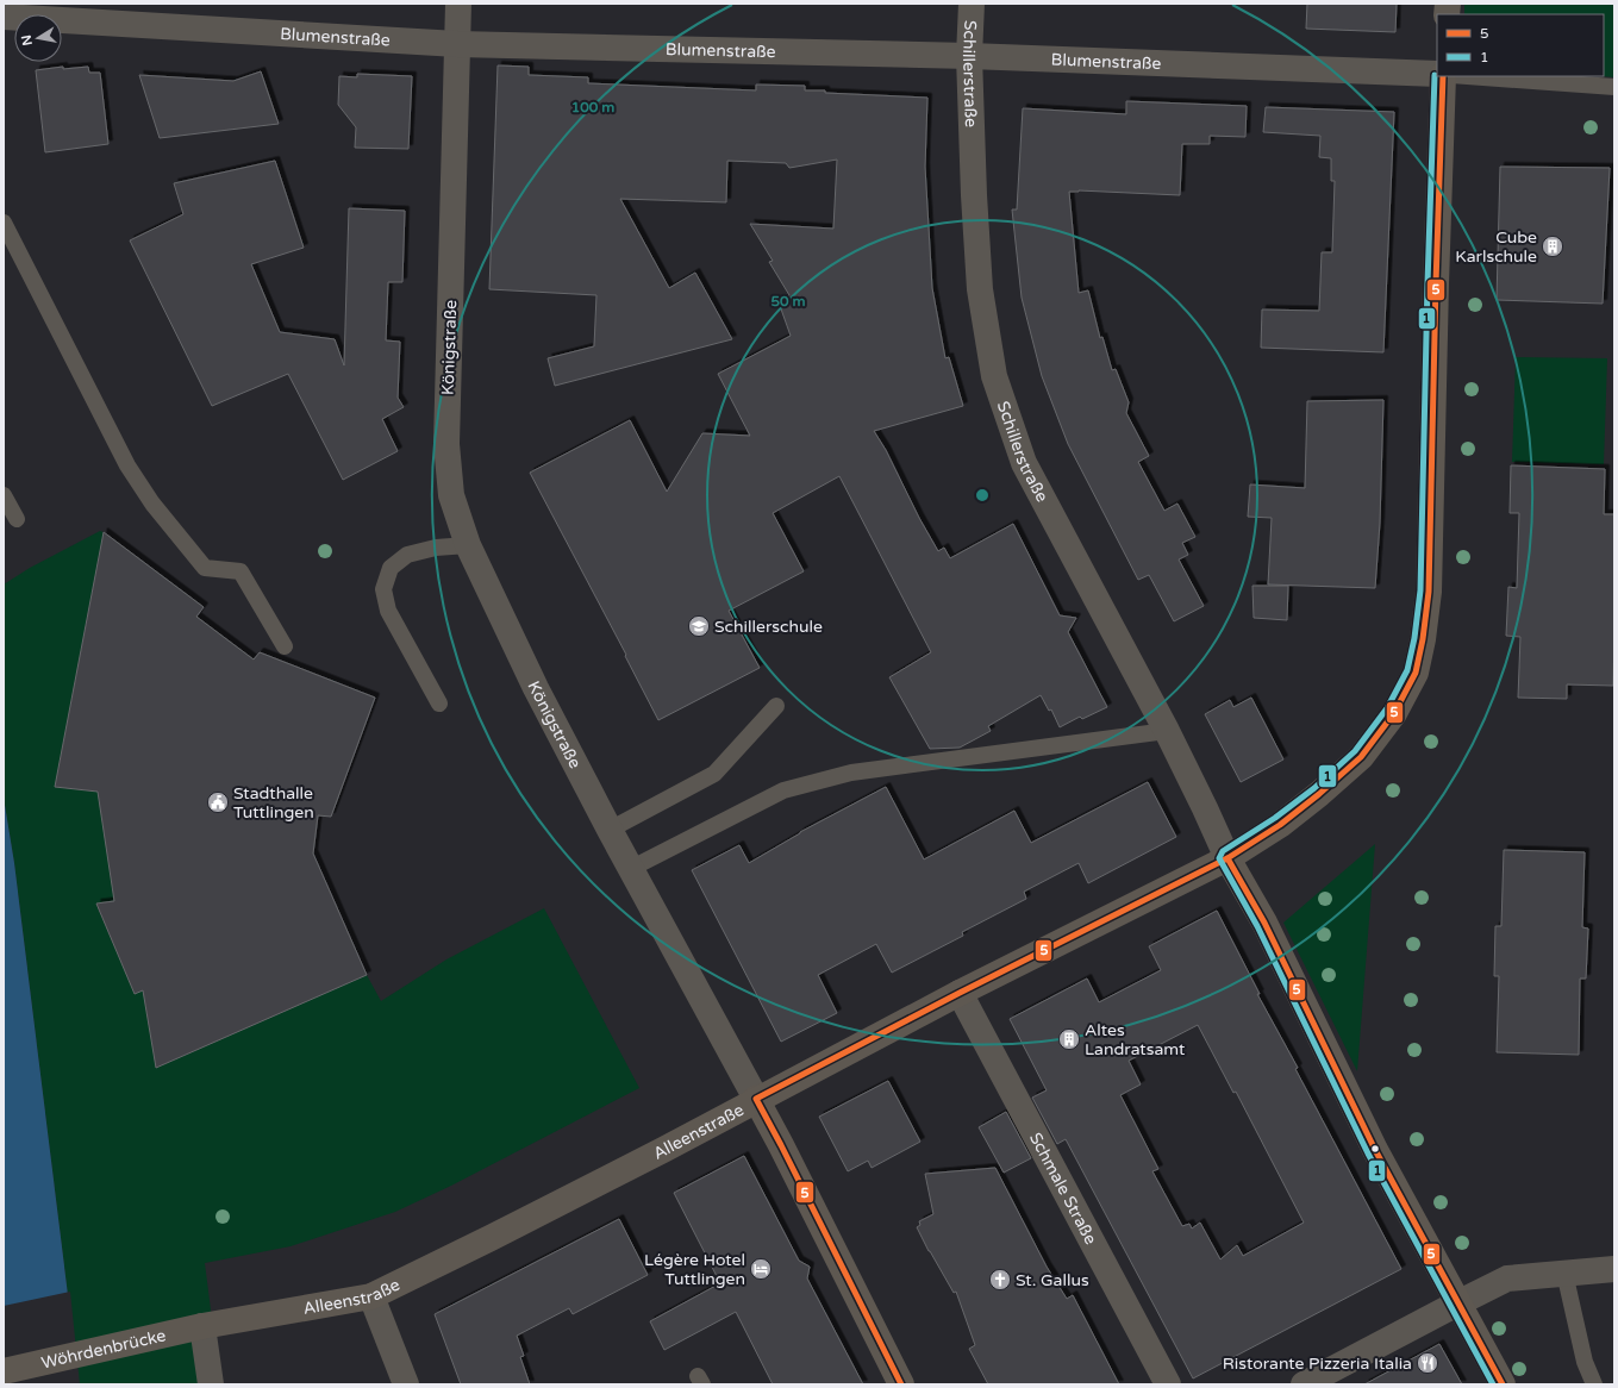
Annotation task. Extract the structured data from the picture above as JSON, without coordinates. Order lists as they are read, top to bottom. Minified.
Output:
{"streets":{"street":["Blumenstraße","Schillerstraße","Königstraße","Alleenstraße","Schmale Straße","Wöhrdenbrücke"]},"crossings":[["Blumenstraße","Schillerstraße"],["Blumenstraße","Königstraße"],["Schillerstraße","Alleenstraße"],["Königstraße","Alleenstraße"],["Alleenstraße","Schmale Straße"],["Alleenstraße","Wöhrdenbrücke"]],"places":{"building":["Cube Karlschule","Altes Landratsamt"],"school or university":["Schillerschule"],"public building":["Stadthalle Tuttlingen"],"hotel":["Légère Hotel Tuttlingen"],"church":["St. Gallus"],"restaurant":["Ristorante Pizzeria Italia"]},"lines":["transit line 1","transit line 5"],"legend":["5","1"],"north":"left","rings":["100 m","50 m"]}
